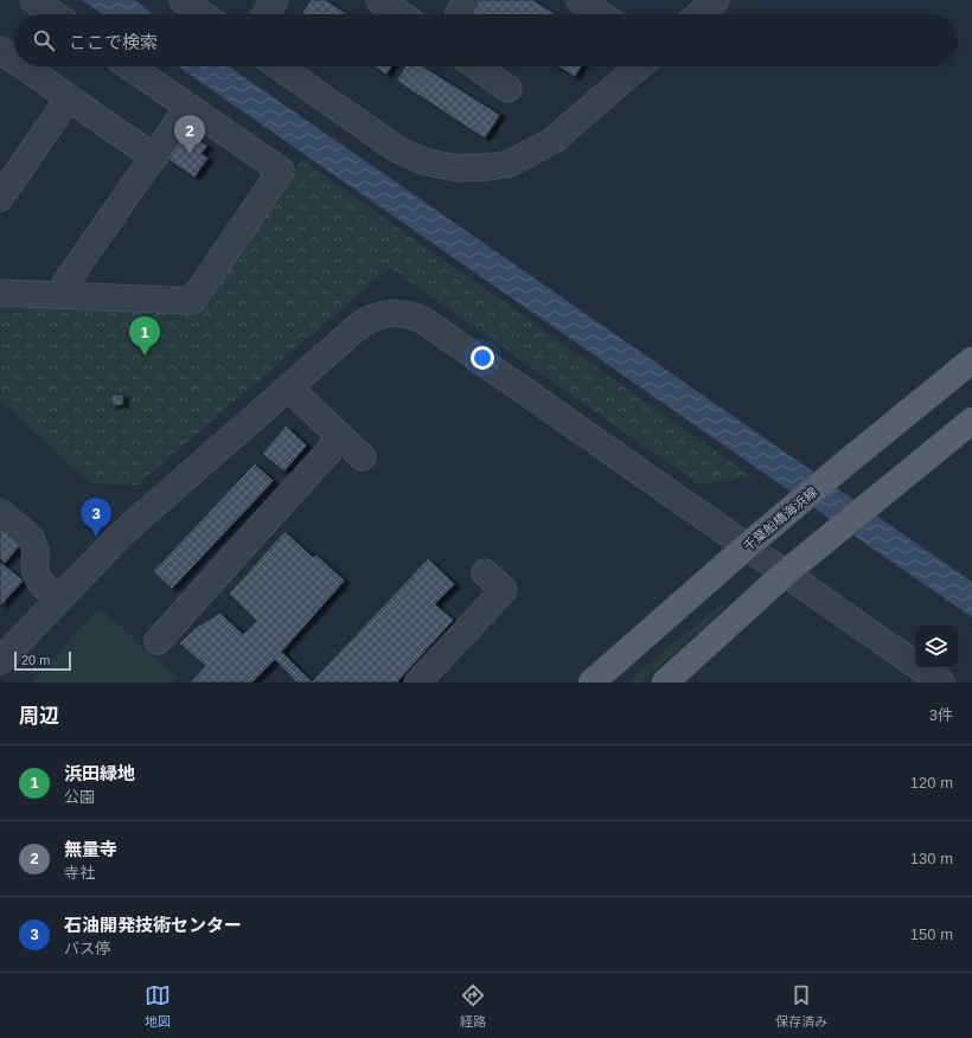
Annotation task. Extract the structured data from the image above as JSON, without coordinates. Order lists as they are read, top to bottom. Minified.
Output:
{"streets":{"main road":["千葉船橋海浜線"]},"scale_bar":"20 m","page":{"search":"ここで検索","pins":["2","1","3"],"scale":"20 m","heading":["周辺","3件"],"list":[{"mark":"1","name":"浜田緑地","note":"公園","value":"120 m"},{"mark":"2","name":"無量寺","note":"寺社","value":"130 m"},{"mark":"3","name":"石油開発技術センター","note":"バス停","value":"150 m"}],"nav":["地図","経路","保存済み"]}}
